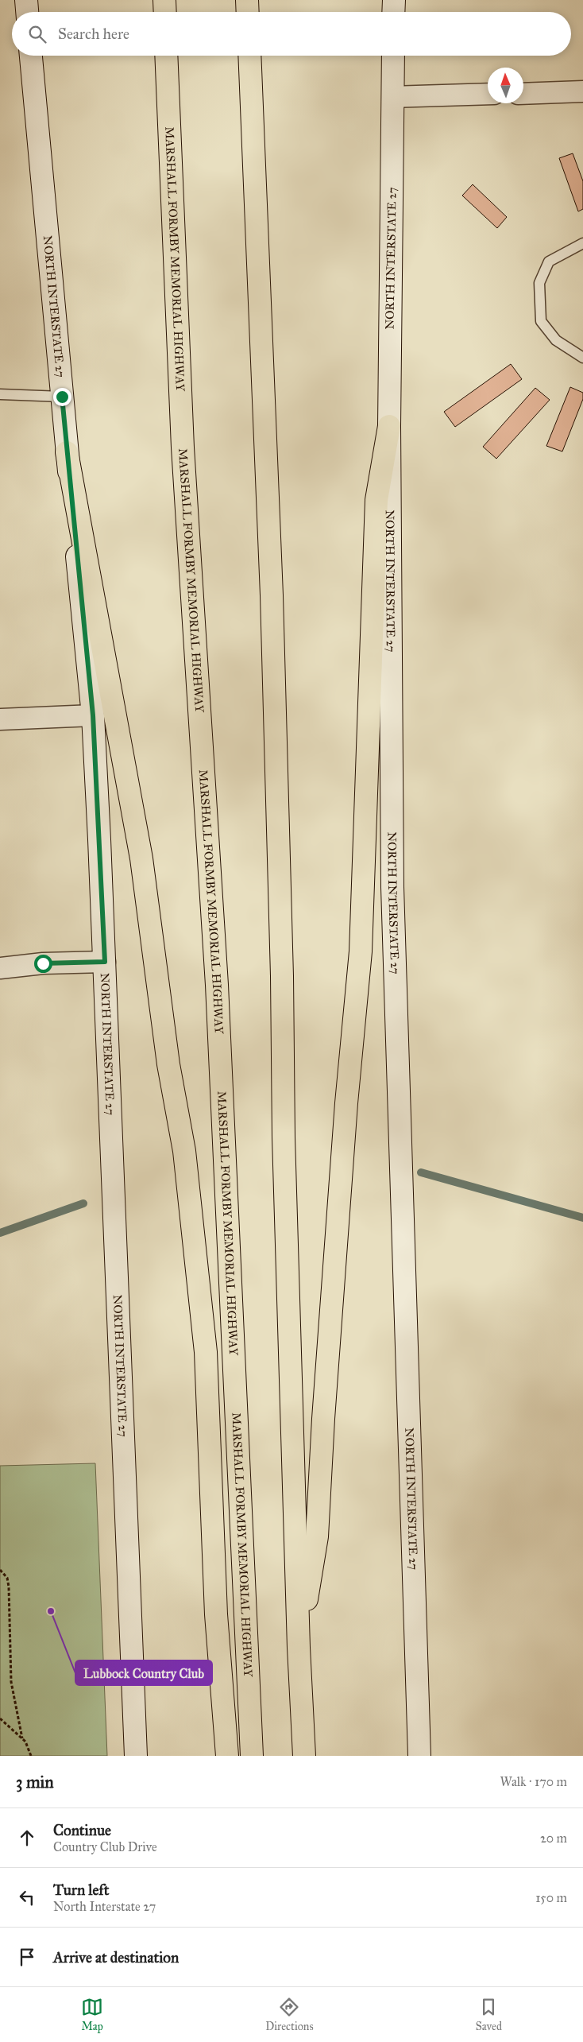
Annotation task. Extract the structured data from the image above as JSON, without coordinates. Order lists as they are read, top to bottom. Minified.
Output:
{"streets":{"highway":["MARSHALL FORMBY MEMORIAL HIGHWAY"],"main road":["NORTH INTERSTATE 27"]},"places":["Lubbock Country Club"],"north":"top","page":{"search":"Search here","heading":["3 min","Walk · 170 m"],"list":[["Continue","Country Club Drive","20 m"],["Turn left","North Interstate 27","150 m"],"Arrive at destination"],"nav":["Map","Directions","Saved"]}}
